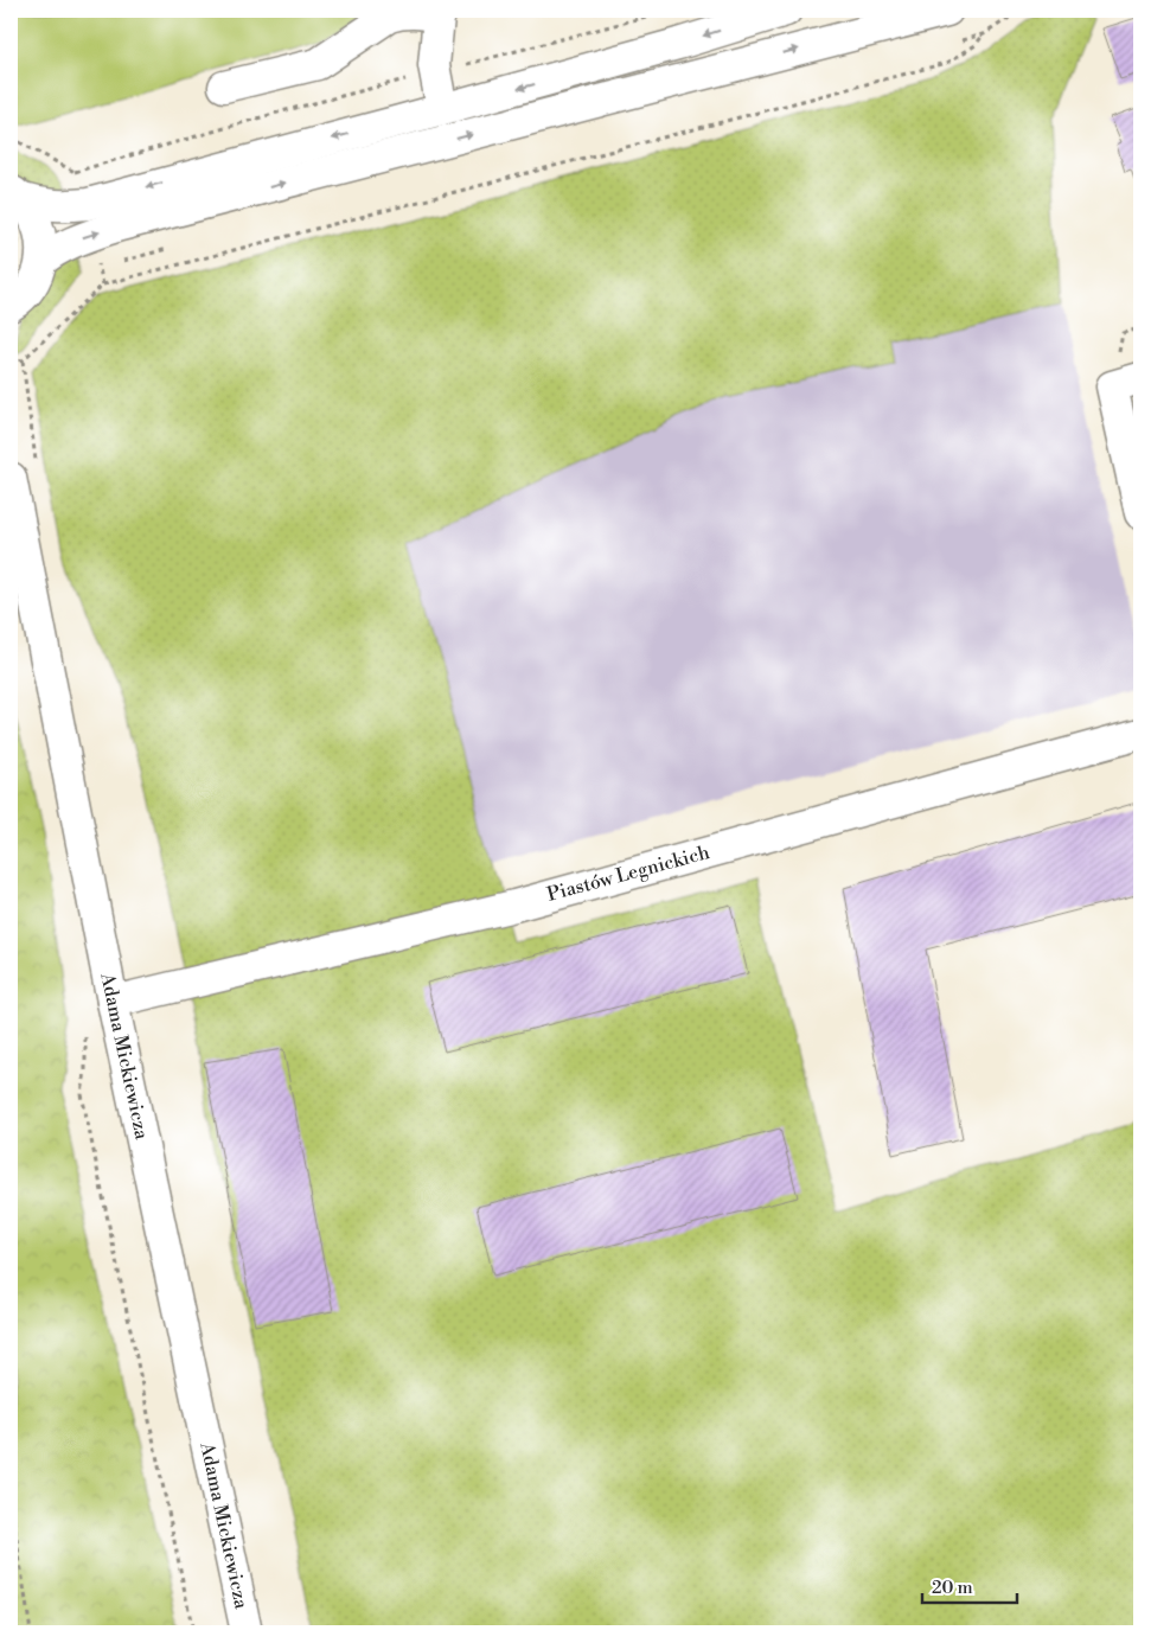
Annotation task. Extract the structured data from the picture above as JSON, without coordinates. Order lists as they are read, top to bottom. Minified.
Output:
{"streets":{"street":["Piastów Legnickich","Adama Mickiewicza"]},"crossings":[["Piastów Legnickich","Adama Mickiewicza"]],"scale_bar":"20 m"}
